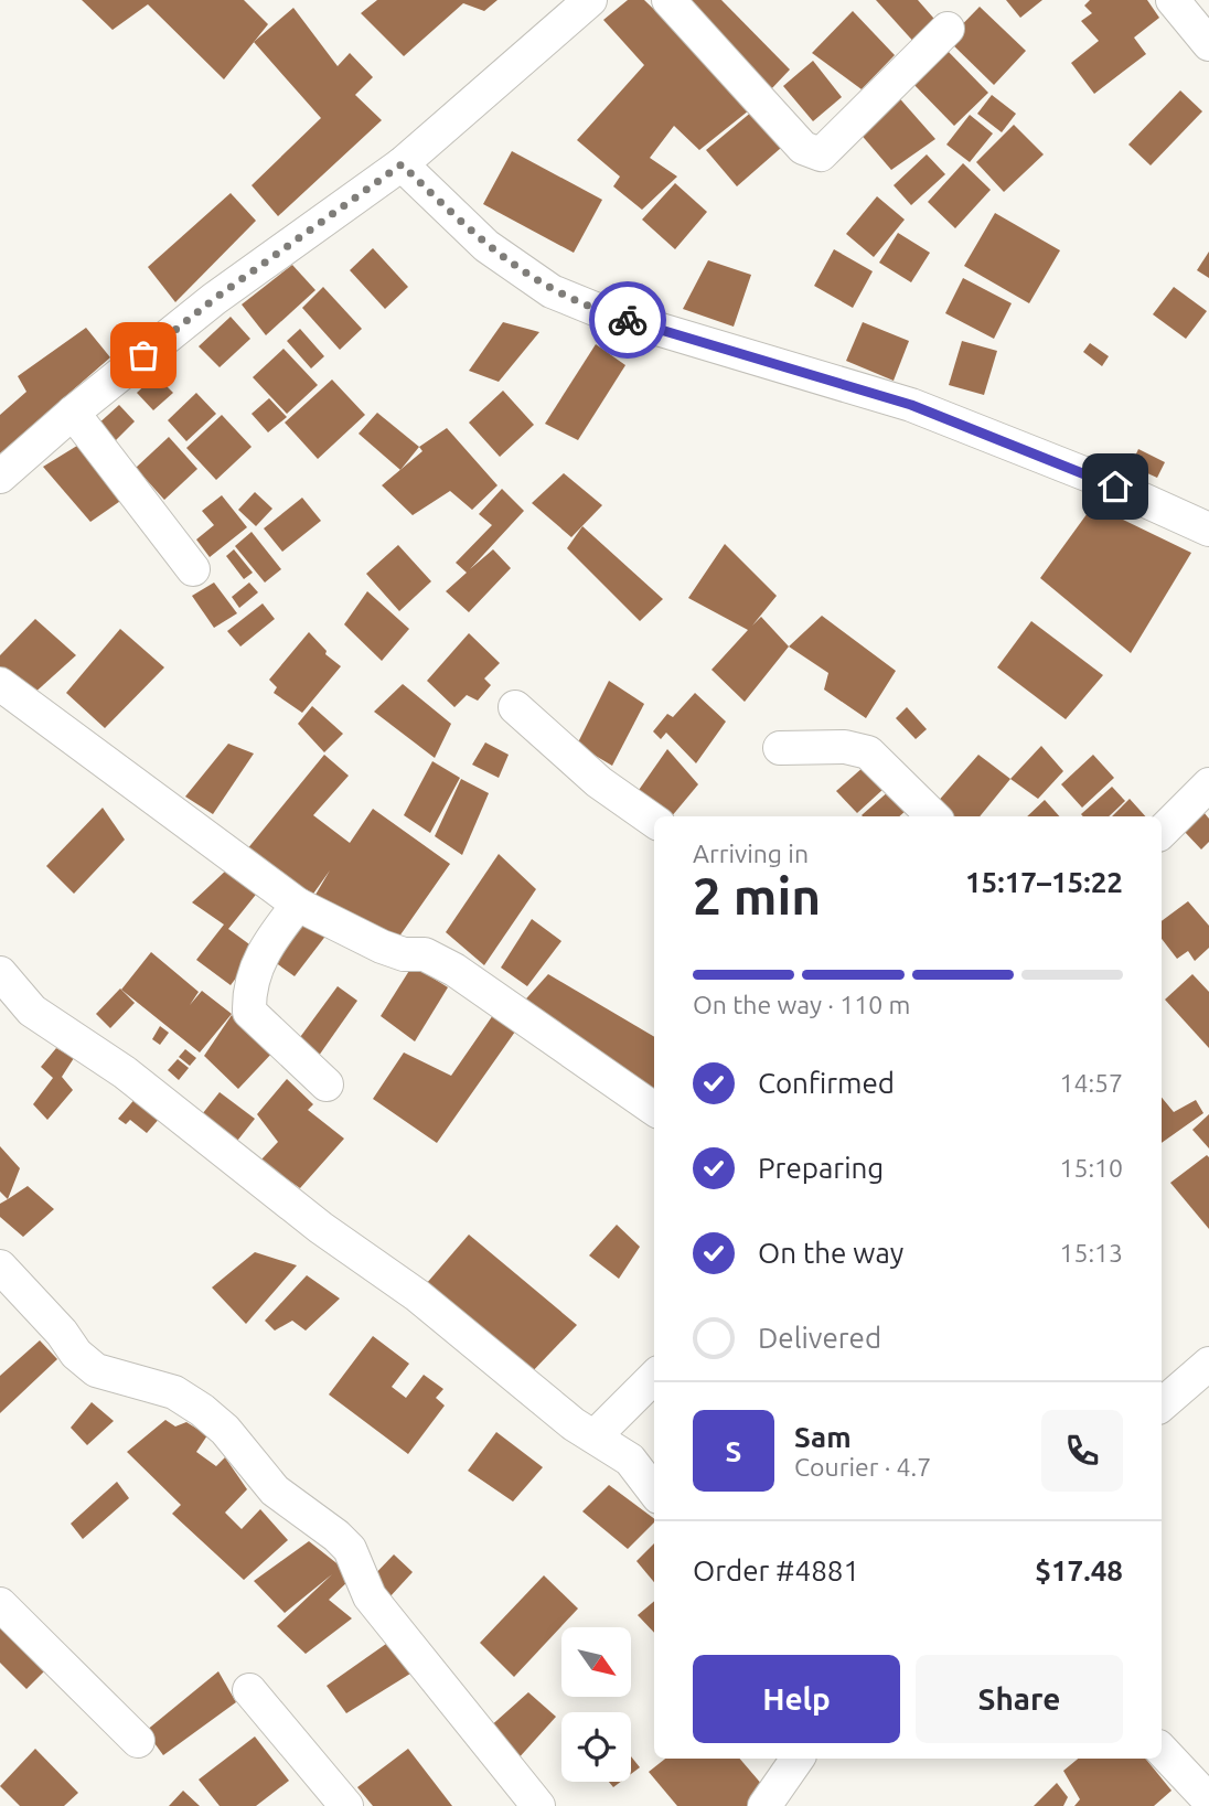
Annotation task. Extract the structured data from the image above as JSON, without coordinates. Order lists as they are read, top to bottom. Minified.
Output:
{"north":"bottom right","page":{"heading":["2 min","Arriving in","15:17–15:22"],"panel":["Sam","Courier · 4.7","Order #4881","$17.48"],"bar":"On the way · 110 m","list":[["Confirmed","14:57"],["Preparing","15:10"],["On the way","15:13"],"Delivered"],"round":"S","buttons":["Help","Share"]}}
